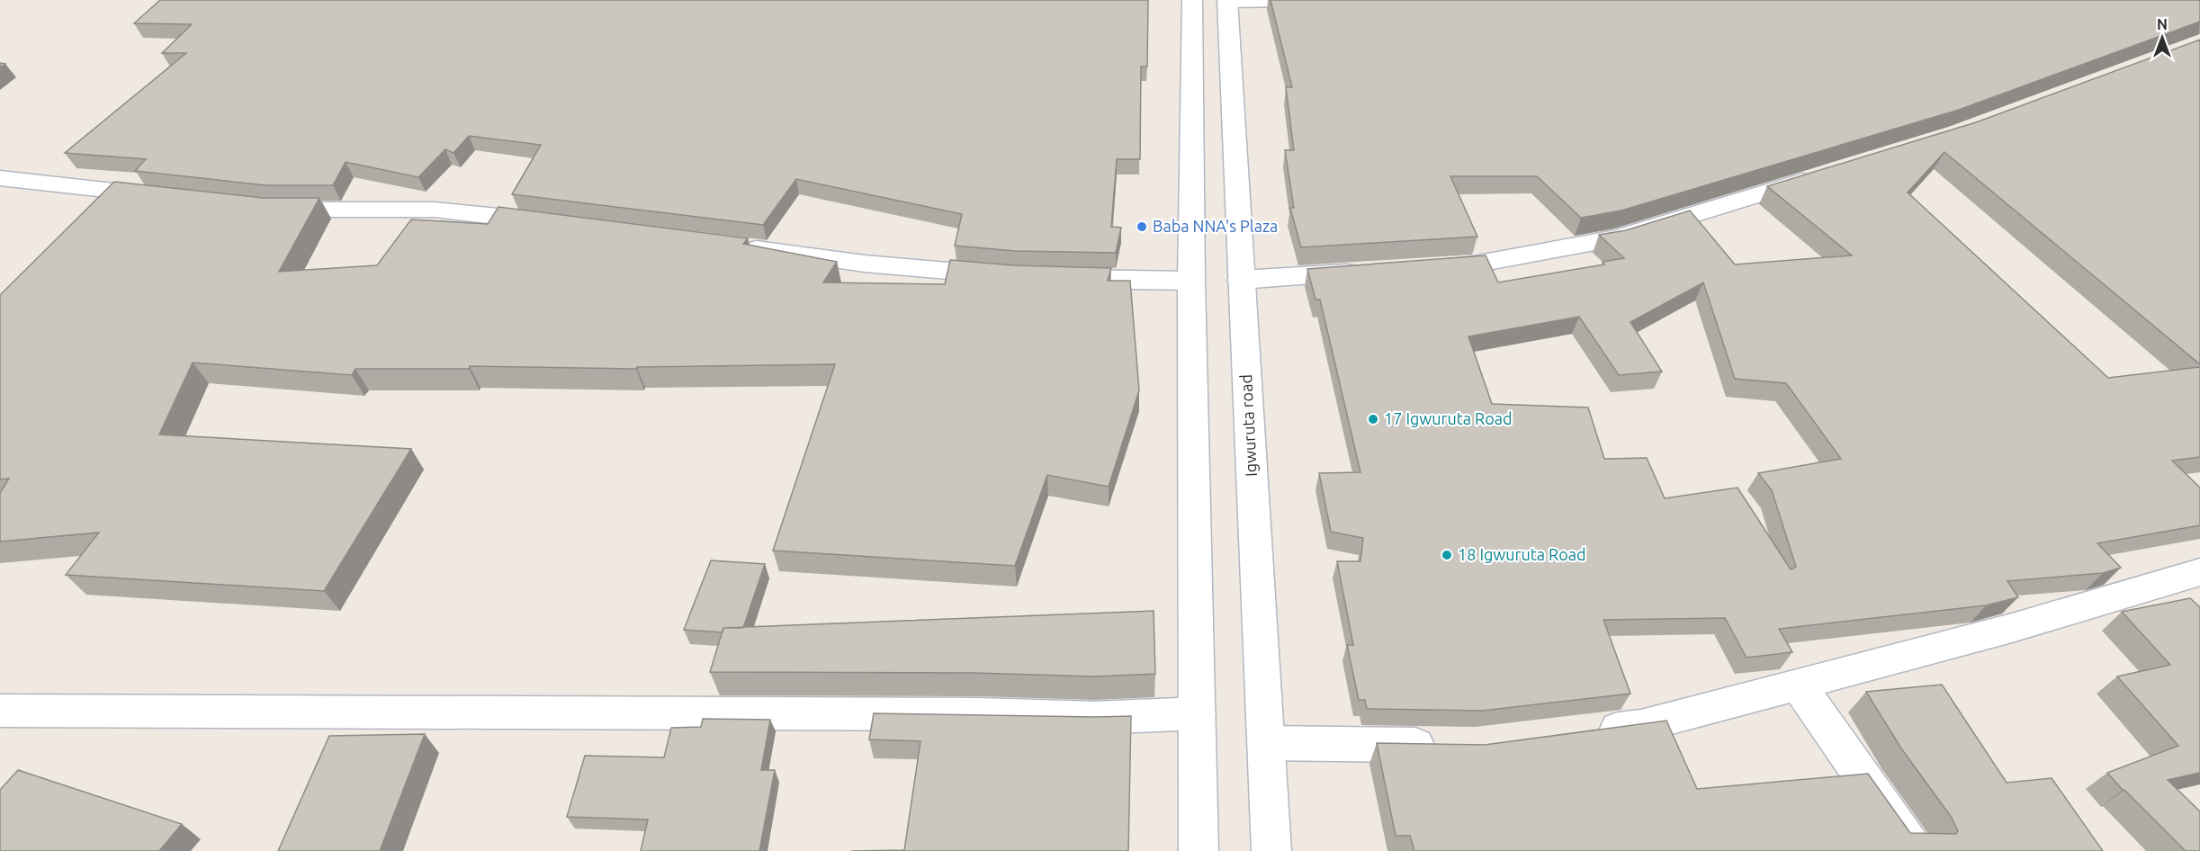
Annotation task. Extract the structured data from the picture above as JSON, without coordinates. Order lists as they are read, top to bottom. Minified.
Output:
{"streets":{"street":["Igwuruta road"]},"places":["Baba NNA's Plaza","17 Igwuruta Road","18 Igwuruta Road"],"north":"top"}
